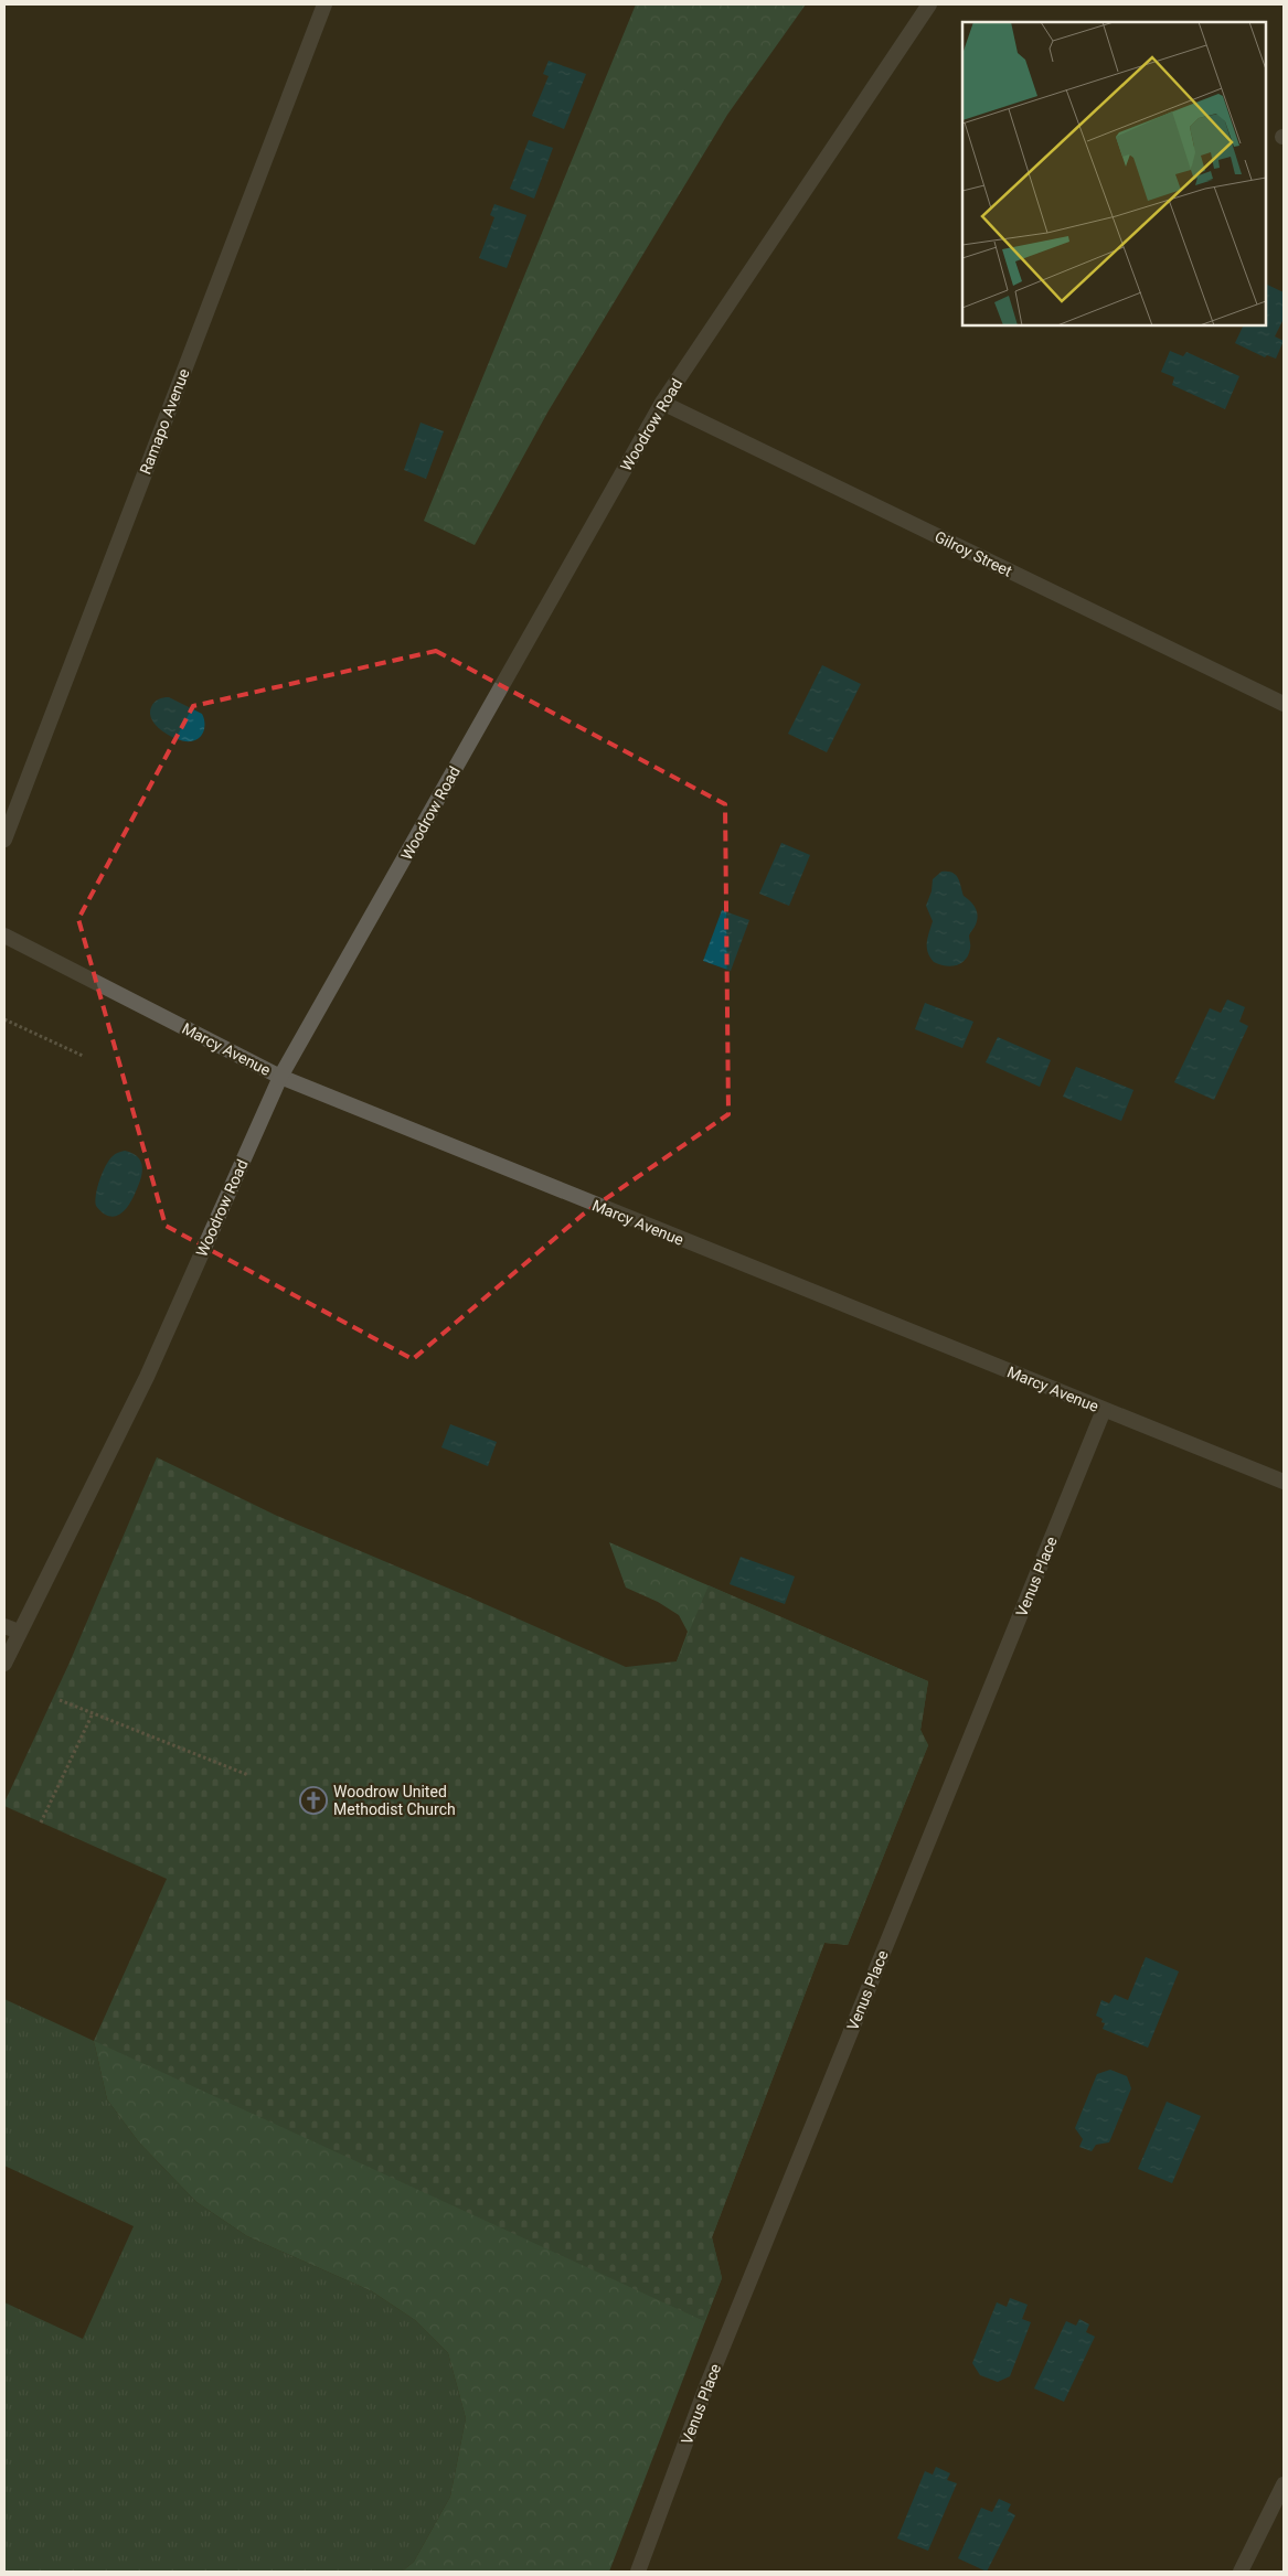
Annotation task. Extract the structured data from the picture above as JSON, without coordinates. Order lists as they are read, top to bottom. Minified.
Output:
{"streets":{"street":["Ramapo Avenue","Woodrow Road","Gilroy Street","Marcy Avenue","Venus Place"]},"crossings":[["Woodrow Road","Gilroy Street"],["Woodrow Road","Marcy Avenue"],["Marcy Avenue","Venus Place"]],"places":{"church":["Woodrow United Methodist Church"]}}
